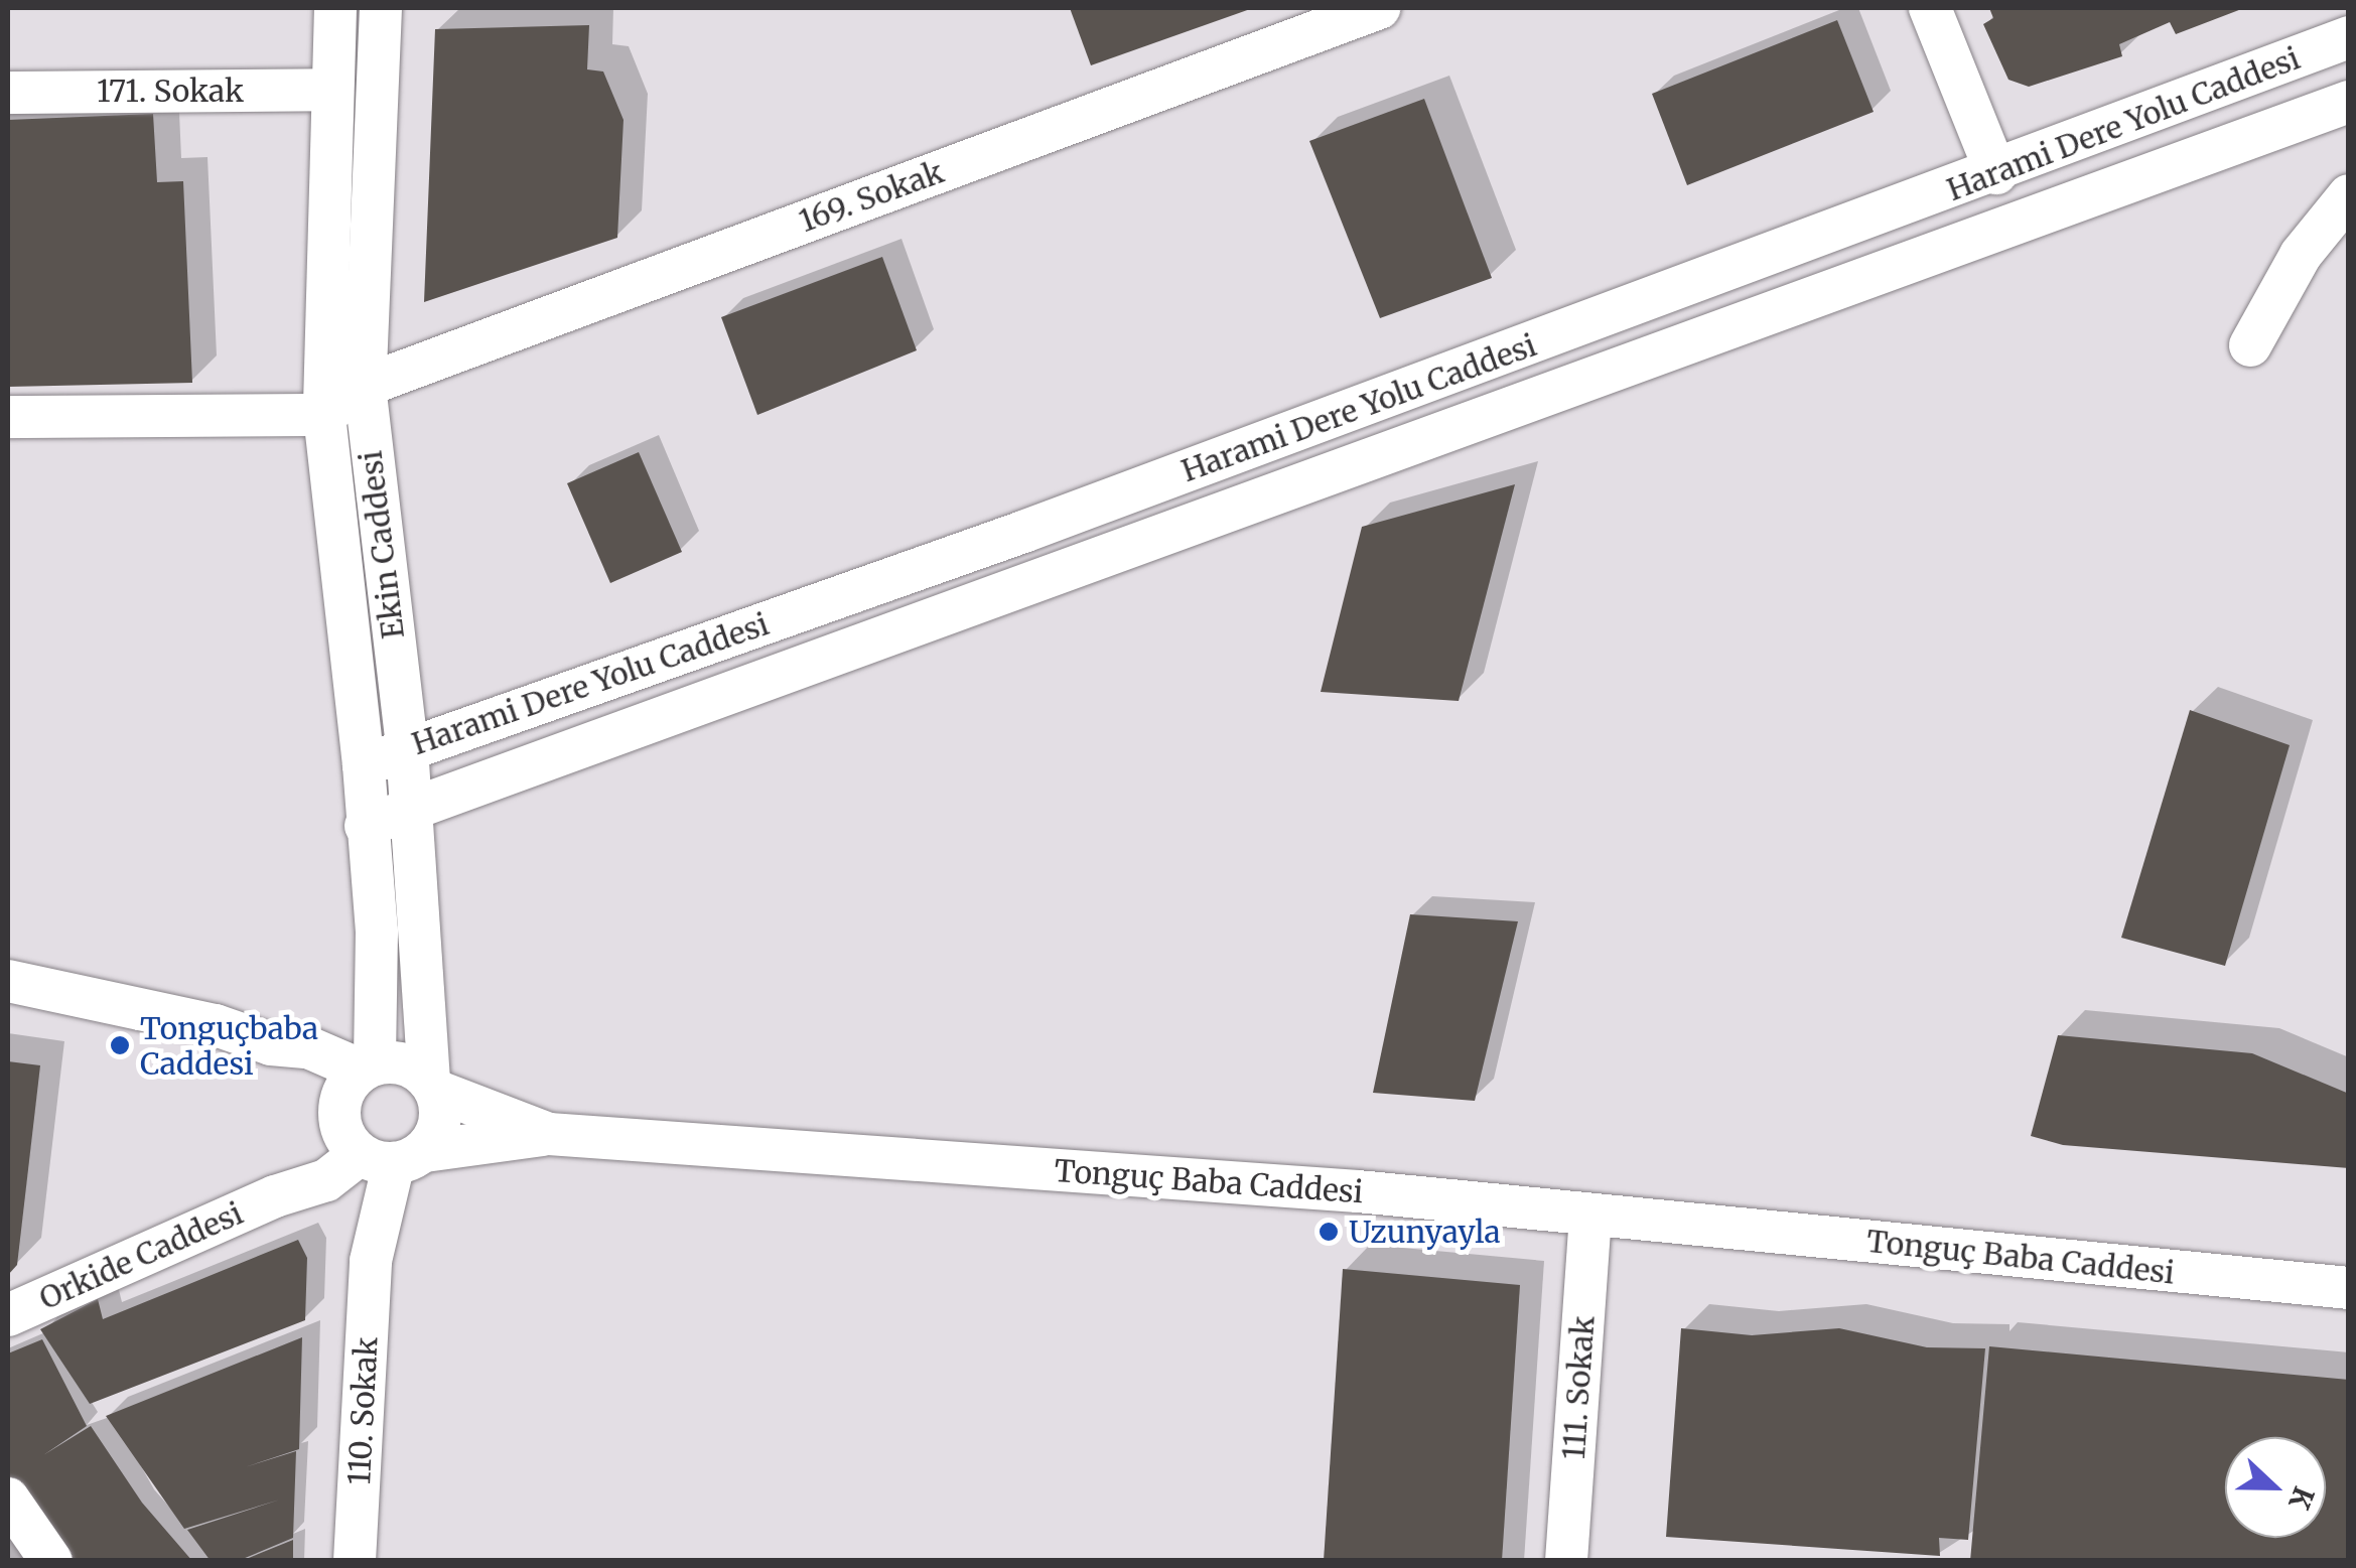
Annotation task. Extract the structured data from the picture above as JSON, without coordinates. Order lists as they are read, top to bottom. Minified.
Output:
{"streets":{"street":["171. Sokak","Harami Dere Yolu Caddesi","169. Sokak","Ekin Caddesi","Tonguç Baba Caddesi","Orkide Caddesi","111. Sokak","110. Sokak"]},"crossings":[["171. Sokak","Ekin Caddesi"],["Harami Dere Yolu Caddesi","Ekin Caddesi"],["169. Sokak","Ekin Caddesi"],["Ekin Caddesi","Tonguç Baba Caddesi"],["Ekin Caddesi","Orkide Caddesi"],["Ekin Caddesi","110. Sokak"],["Tonguç Baba Caddesi","Orkide Caddesi"],["Tonguç Baba Caddesi","111. Sokak"],["Tonguç Baba Caddesi","110. Sokak"],["Orkide Caddesi","110. Sokak"]],"places":["Tonguçbaba Caddesi","Uzunyayla"],"north":"right"}
